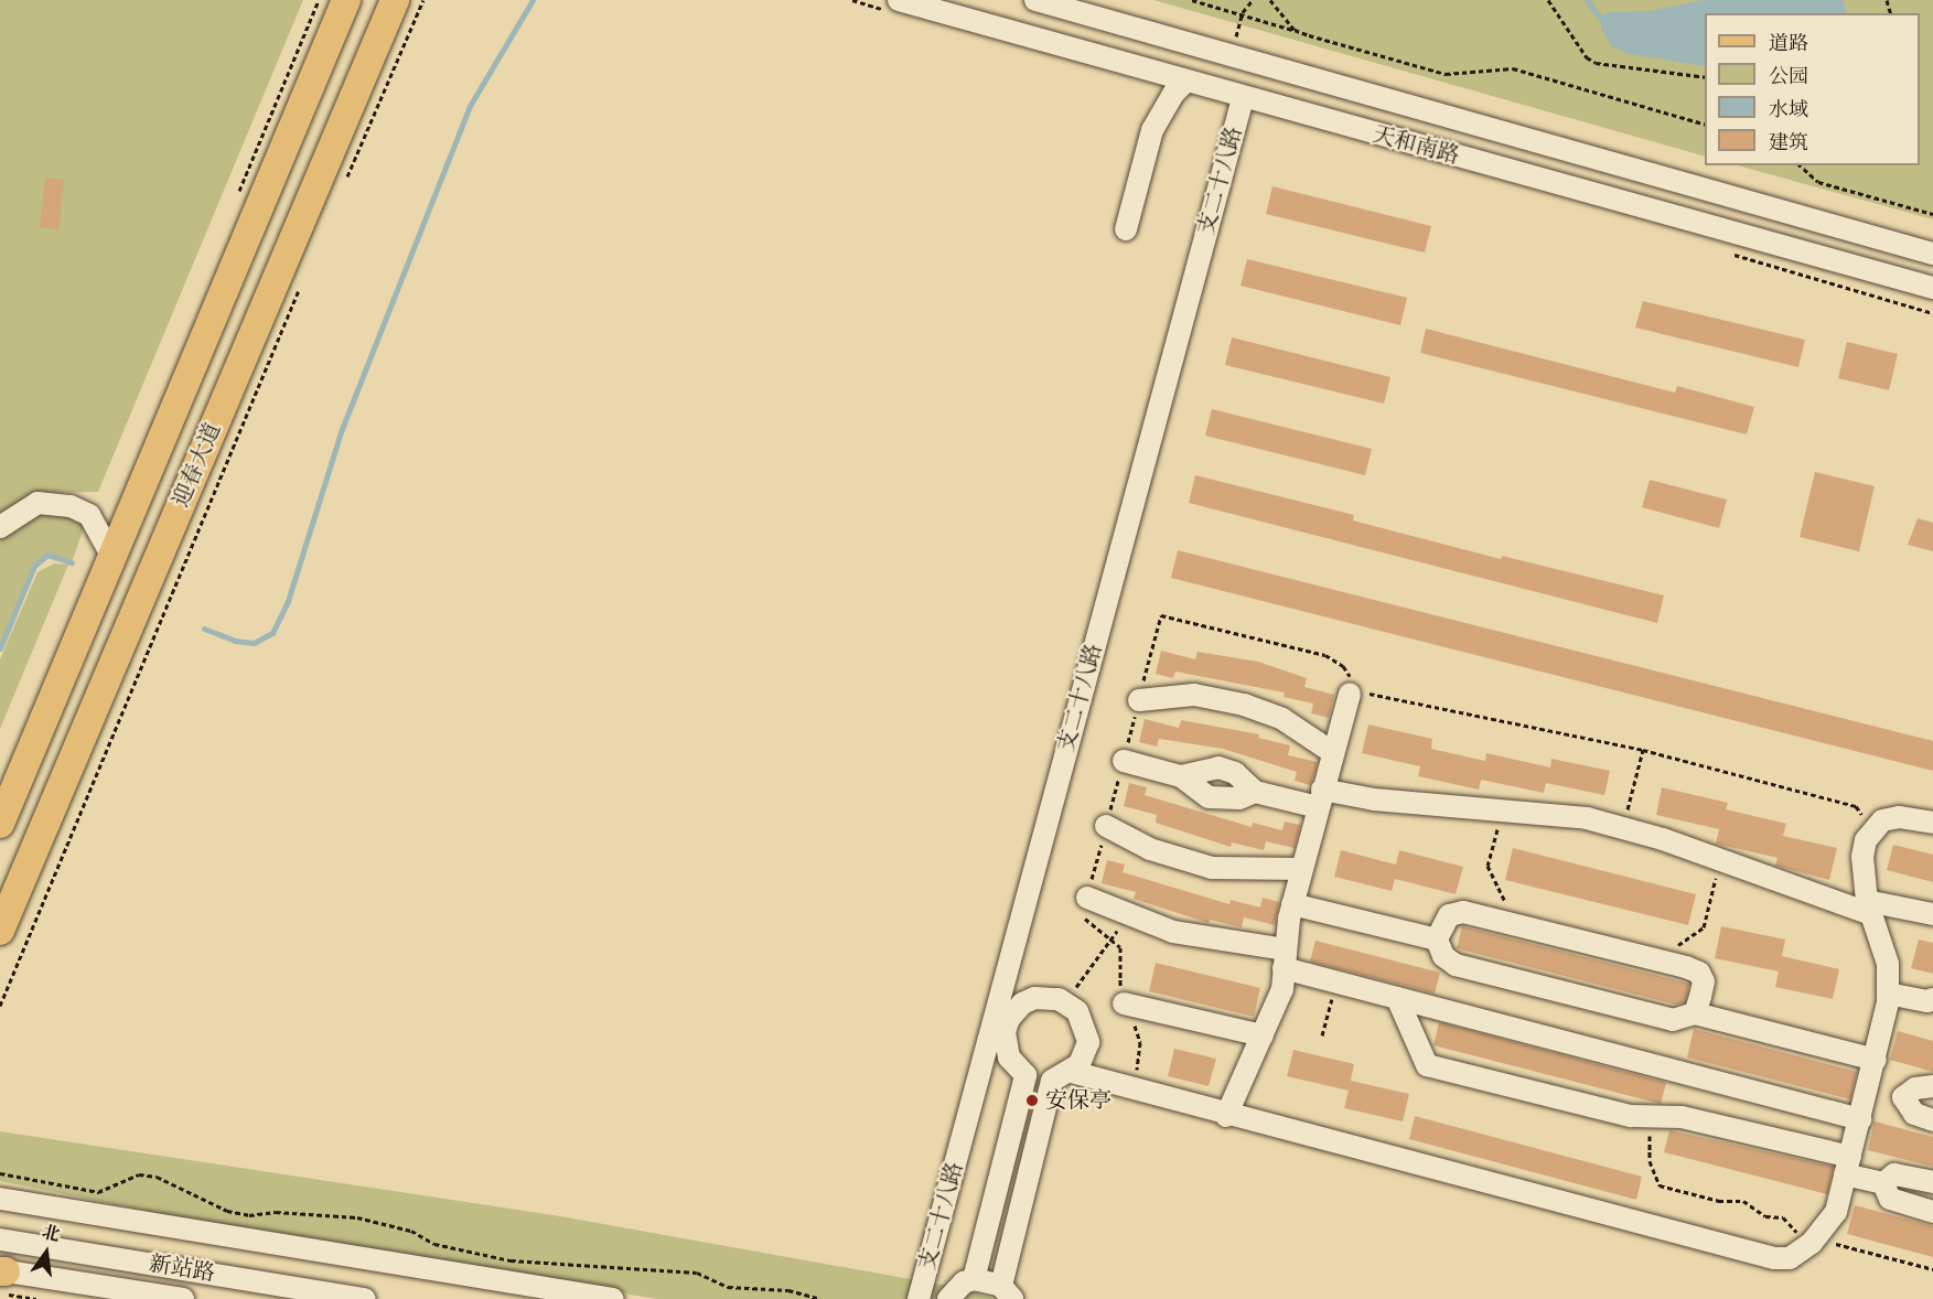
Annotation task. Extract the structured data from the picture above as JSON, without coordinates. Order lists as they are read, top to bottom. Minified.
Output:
{"streets":{"main road":["迎春大道"],"street":["天和南路","支二十八路","新站路"]},"crossings":[["天和南路","支二十八路"]],"places":["安保亭"],"legend":["道路","公园","水域","建筑"],"north":"top"}
